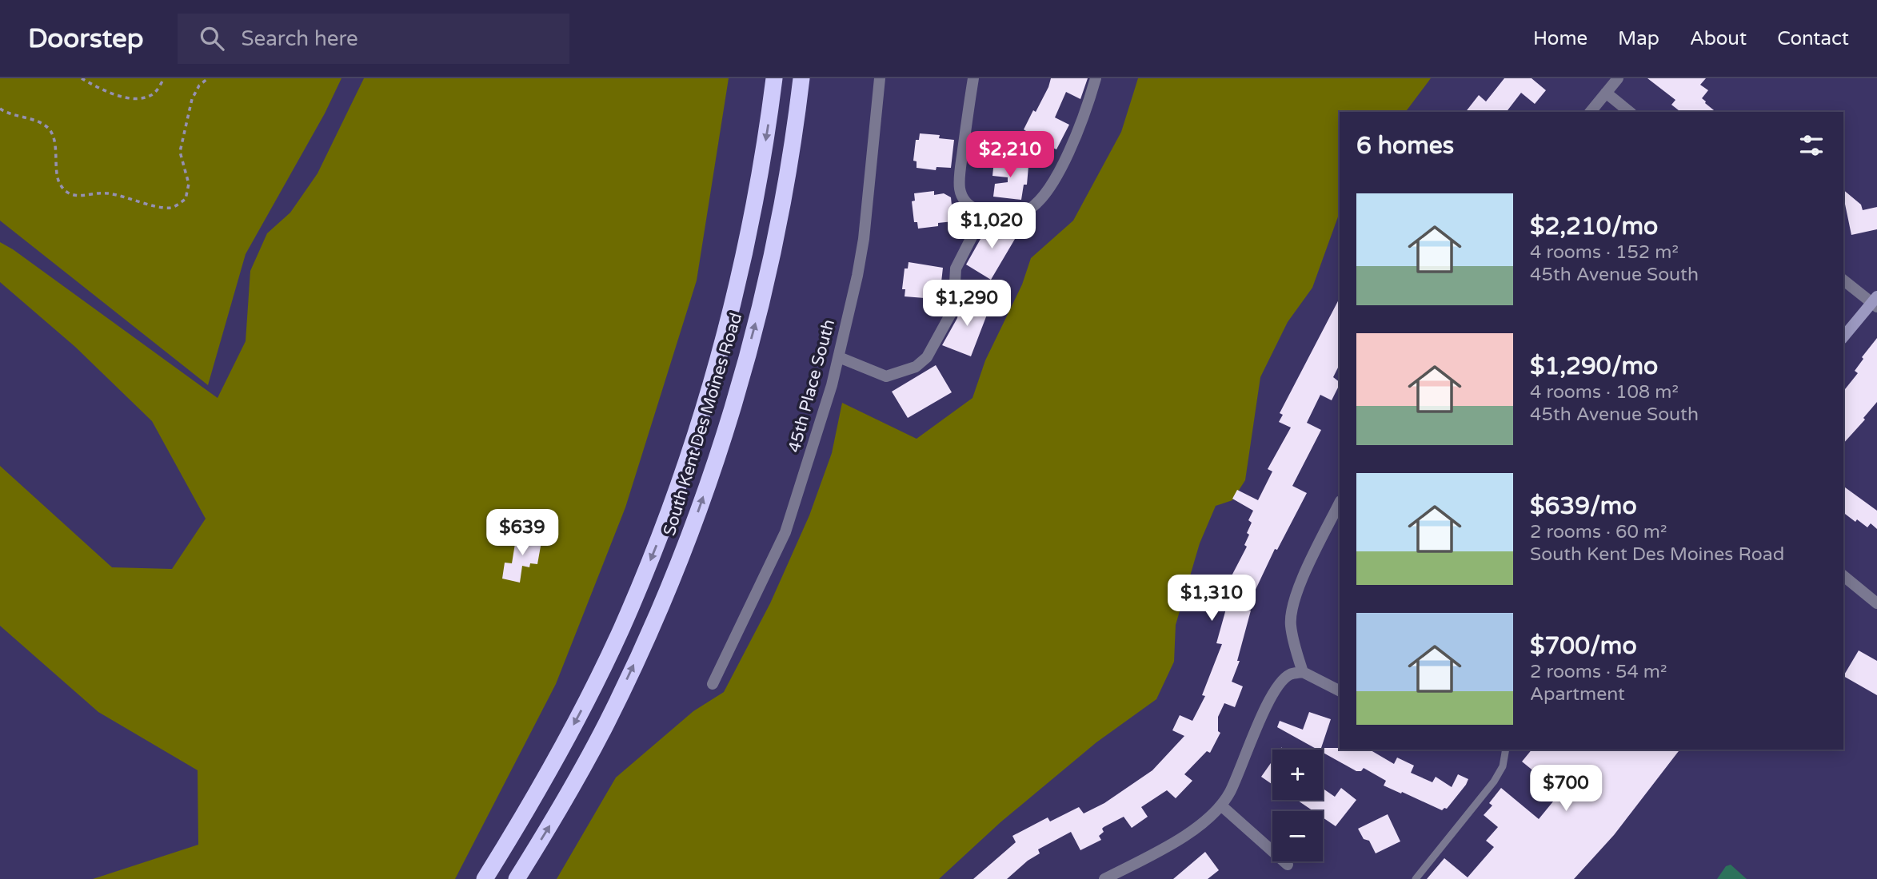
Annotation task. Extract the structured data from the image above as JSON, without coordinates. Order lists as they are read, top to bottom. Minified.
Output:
{"streets":{"highway":["South Kent Des Moines Road"],"street":["45th Place South"]},"page":{"header":"Doorstep","search":"Search here","nav":["Home","Map","About","Contact"],"heading":"6 homes","price":["$2,210","$1,020","$1,290","$639","$1,310","$700"],"list":[{"name":"$2,210/mo","note":"4 rooms · 152 m² · 45th Avenue South"},{"name":"$1,290/mo","note":"4 rooms · 108 m² · 45th Avenue South"},{"name":"$639/mo","note":"2 rooms · 60 m² · South Kent Des Moines Road"},{"name":"$700/mo","note":"2 rooms · 54 m² · Apartment"}],"map_buttons":["+","−"]}}
